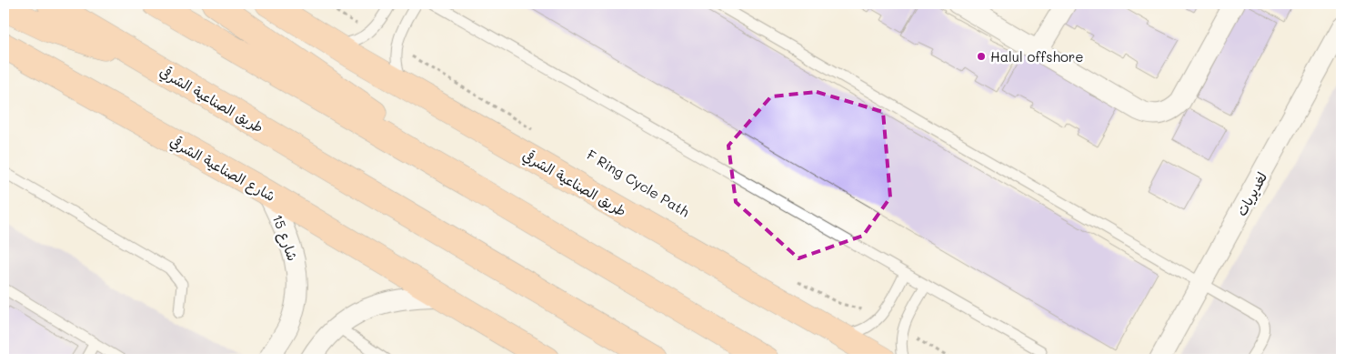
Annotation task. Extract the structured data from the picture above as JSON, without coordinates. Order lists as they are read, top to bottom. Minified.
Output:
{"streets":{"main road":["طريق الصناعية الشرقي","شارع الصناعية الشرقي"],"street":["لغديريات","شارع 15"]},"crossings":[["شارع الصناعية الشرقي","شارع 15"]],"places":["Halul offshore"]}
